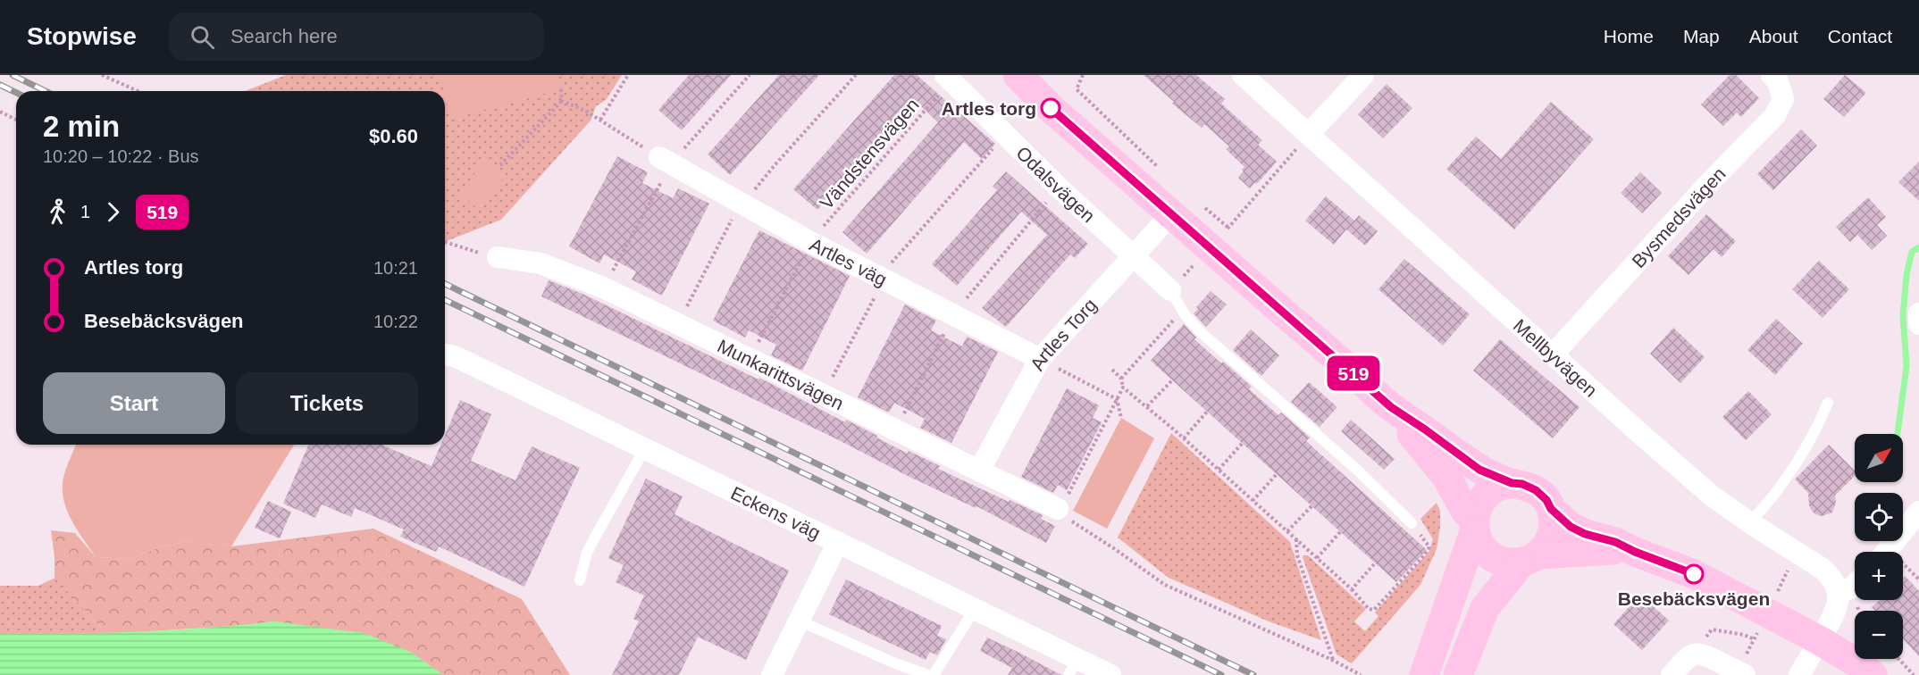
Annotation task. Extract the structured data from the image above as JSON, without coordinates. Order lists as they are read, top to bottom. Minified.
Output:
{"streets":{"street":["Odalsvägen","Bysmedsvägen","Artles väg","Artles Torg","Mellbyvägen","Munkarittsvägen","Eckens väg"],"path":["Vändstensvägen"]},"crossings":[["Vändstensvägen","Odalsvägen"],["Vändstensvägen","Artles väg"],["Vändstensvägen","Munkarittsvägen"],["Odalsvägen","Artles Torg"],["Bysmedsvägen","Mellbyvägen"],["Artles väg","Artles Torg"],["Artles Torg","Munkarittsvägen"]],"places":["Artles torg","Besebäcksvägen"],"lines":["bus line 519"],"north":"top right","page":{"header":"Stopwise","search":"Search here","nav":["Home","Map","About","Contact"],"on_map":"519","heading":["2 min","10:20 – 10:22 · Bus","$0.60"],"legs":["1","519"],"list":[{"name":"Artles torg","value":"10:21"},{"name":"Besebäcksvägen","value":"10:22"}],"buttons":["Start","Tickets"],"map_buttons":["+","−"]}}
